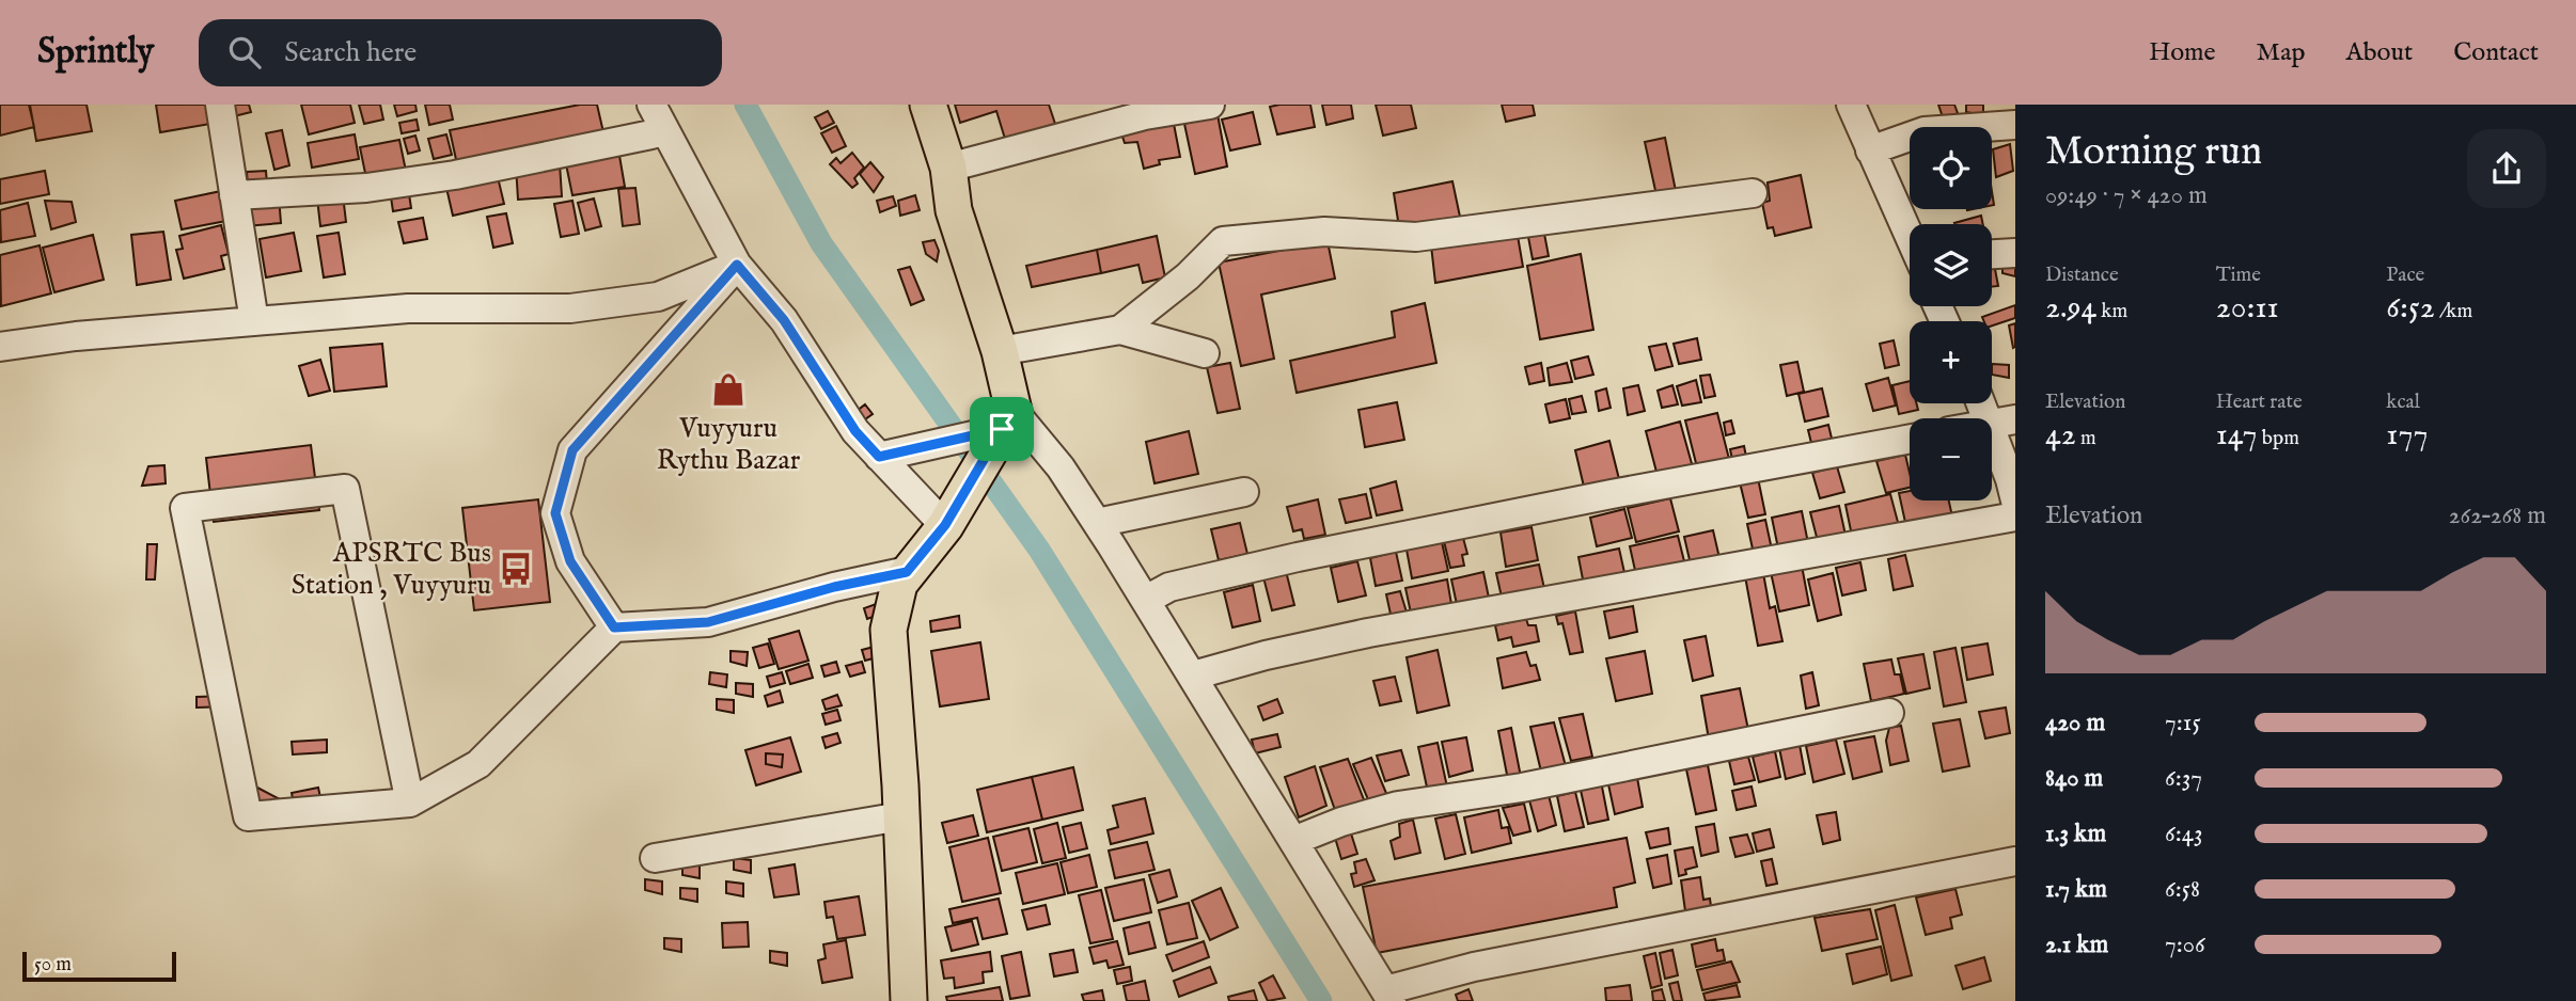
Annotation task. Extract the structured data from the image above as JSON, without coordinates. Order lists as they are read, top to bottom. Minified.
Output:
{"places":{"shop":["Vuyyuru Rythu Bazar"],"bus stop":["APSRTC Bus Station , Vuyyuru"]},"scale_bar":"50 m","page":{"header":"Sprintly","search":"Search here","nav":["Home","Map","About","Contact"],"heading":["Morning run","09:49 · 7 × 420 m"],"map_buttons":["+","−"],"stats":[["Distance","2.94 km"],["Time","20:11"],["Pace","6:52 /km"],["Elevation","42 m"],["Heart rate","147 bpm"],["kcal","177"]],"chart":["Elevation","262–268 m"],"list":[{"name":"420 m","note":"7:15"},{"name":"840 m","note":"6:37"},{"name":"1.3 km","note":"6:43"},{"name":"1.7 km","note":"6:58"},{"name":"2.1 km","note":"7:06"}],"scale":"50 m"}}
